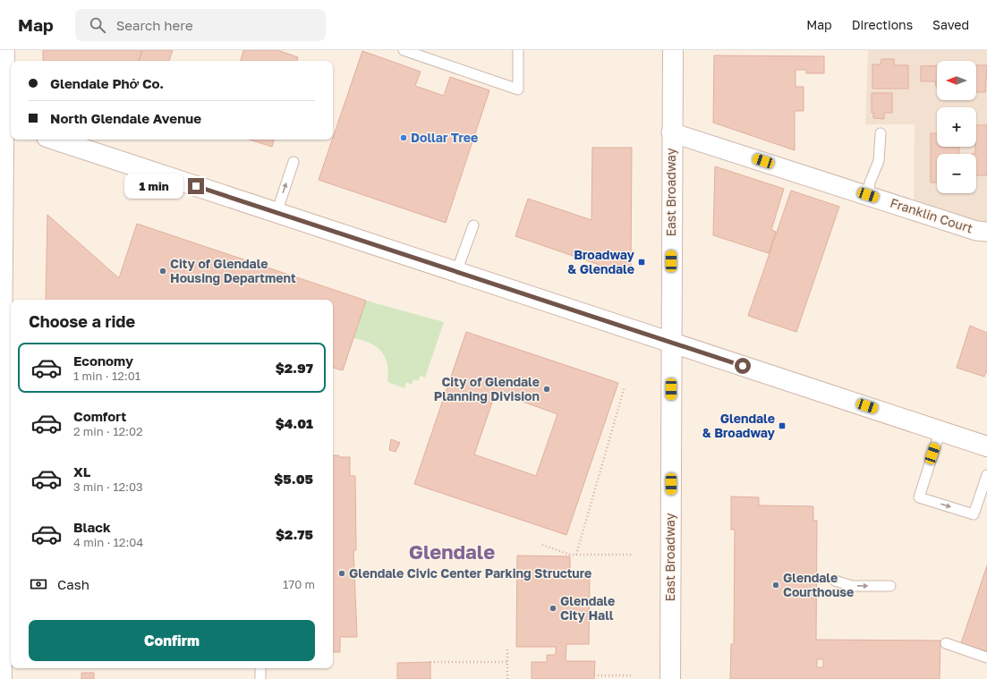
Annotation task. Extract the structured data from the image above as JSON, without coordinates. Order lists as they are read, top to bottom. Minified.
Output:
{"streets":{"main road":["East Broadway"],"street":["Franklin Court"]},"crossings":[["East Broadway","Franklin Court"]],"districts":["Glendale"],"places":{"other":["Dollar Tree","City of Glendale Housing Department","City of Glendale Planning Division","Glendale Civic Center Parking Structure","Glendale Courthouse","Glendale City Hall"],"transit":["Broadway & Glendale","Glendale & Broadway"]},"north":"left","page":{"header":"Map","search":"Search here","nav":["Map","Directions","Saved"],"map_buttons":["+","−"],"banner":["Glendale Phở Co.","North Glendale Avenue"],"bubble":"1 min","heading":"Choose a ride","list":[{"name":"Economy","note":"1 min · 12:01","value":"$2.97"},{"name":"Comfort","note":"2 min · 12:02","value":"$4.01"},{"name":"XL","note":"3 min · 12:03","value":"$5.05"},{"name":"Black","note":"4 min · 12:04","value":"$2.75"}],"pay":["Cash","170 m"],"buttons":"Confirm"}}
